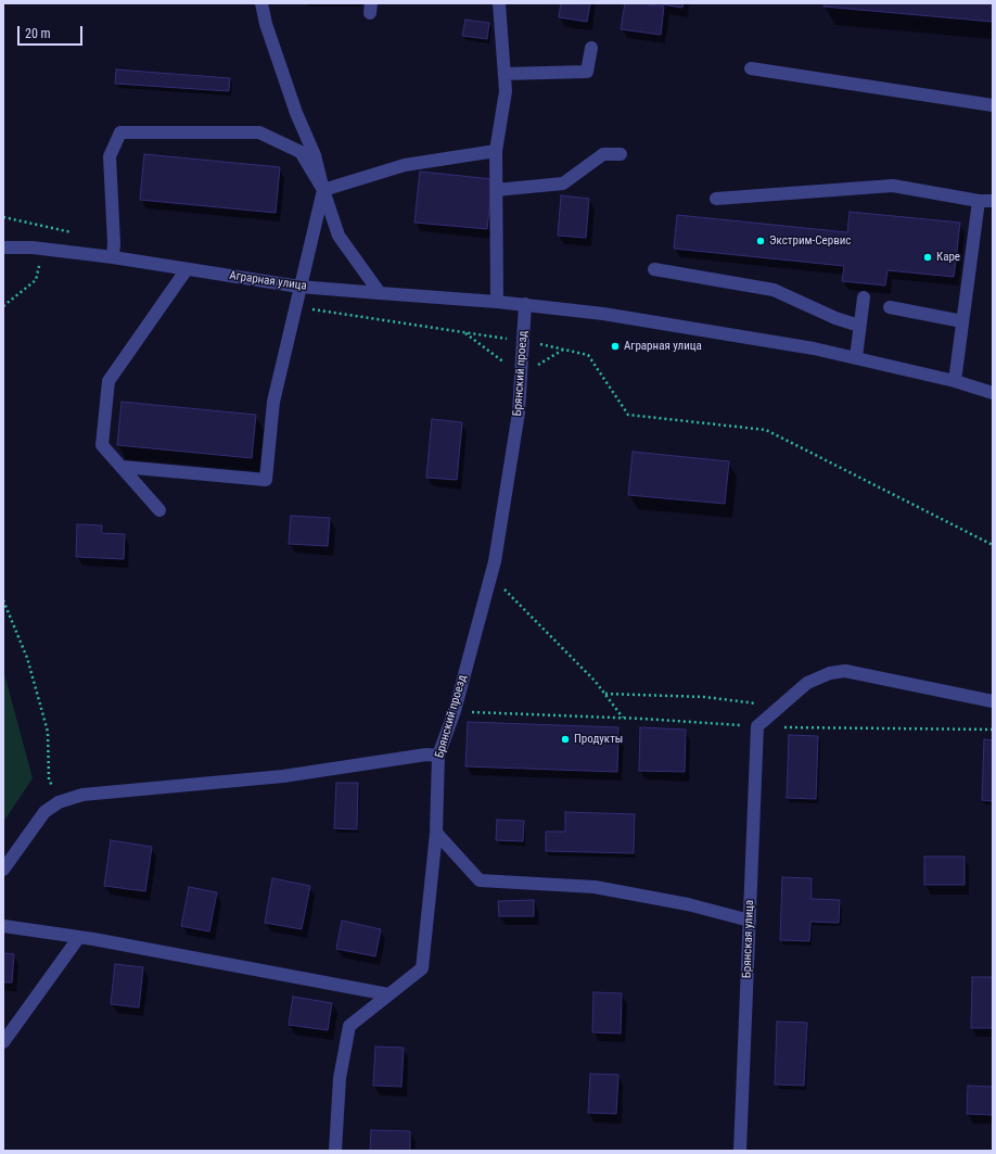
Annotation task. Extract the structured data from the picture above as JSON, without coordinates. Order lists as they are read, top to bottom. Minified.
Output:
{"streets":{"street":["Аграрная улица","Брянский проезд","Брянская улица"]},"crossings":[["Аграрная улица","Брянский проезд"]],"places":["Экстрим-Сервис","Каре","Аграрная улица","Продукты"],"scale_bar":"20 m"}
